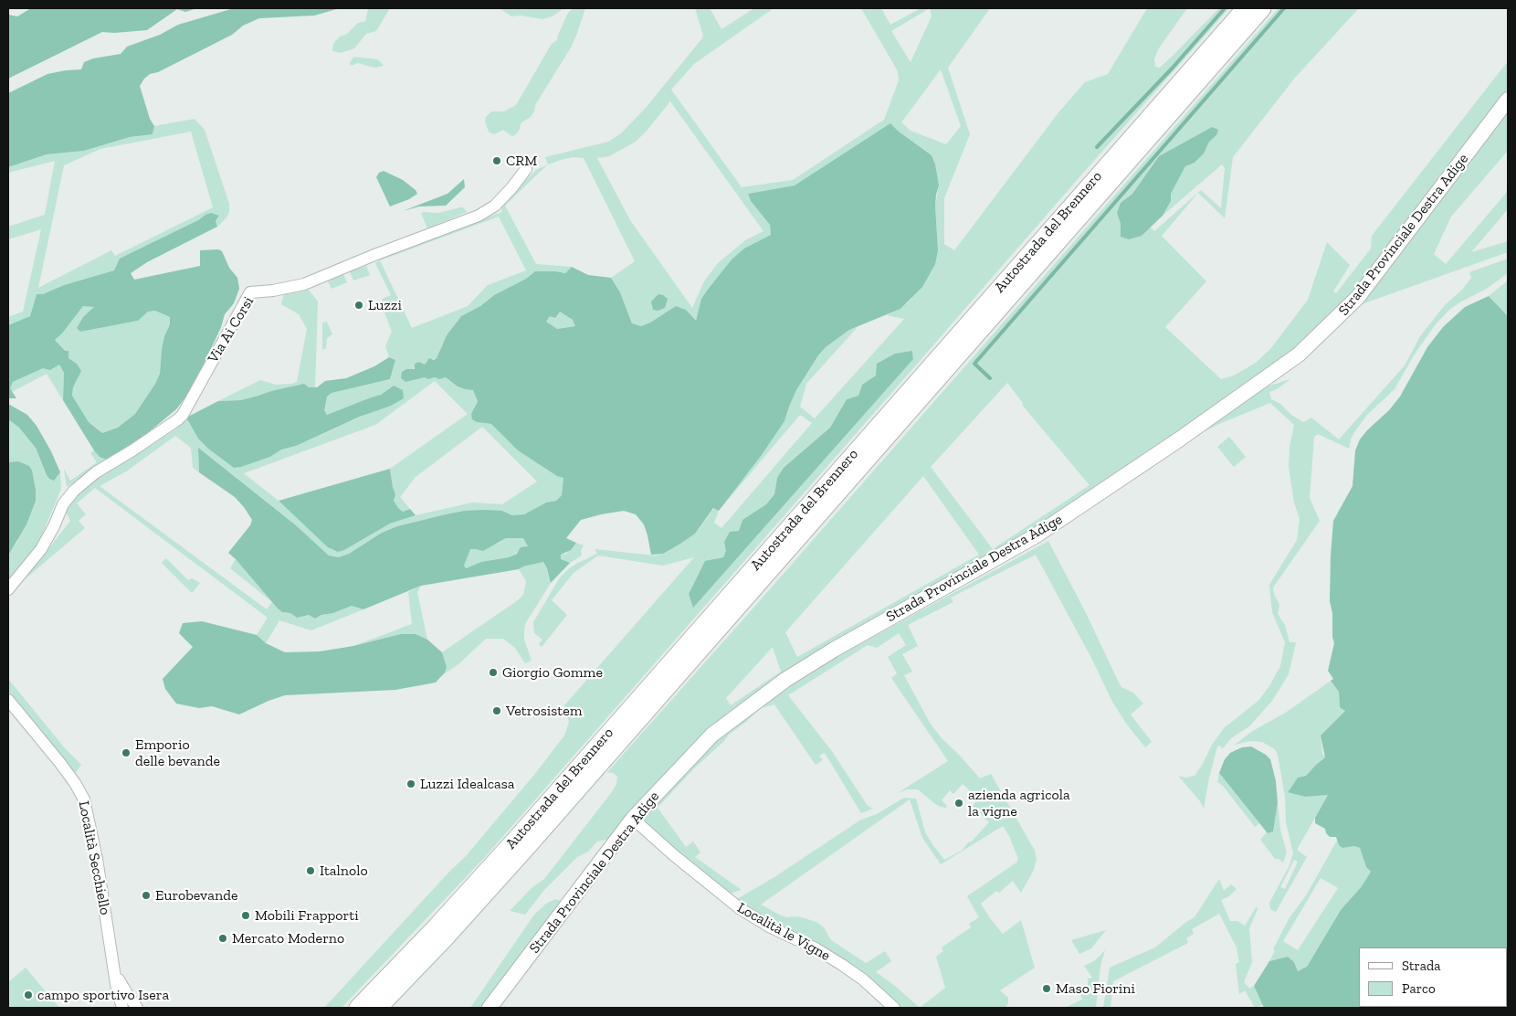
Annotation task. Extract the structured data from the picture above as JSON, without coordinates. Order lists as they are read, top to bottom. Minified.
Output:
{"streets":{"highway":["Autostrada del Brennero"],"main road":["Strada Provinciale Destra Adige"],"street":["Via Ai Corsi","Località Secchiello","Località le Vigne"]},"crossings":[["Strada Provinciale Destra Adige","Località le Vigne"]],"places":["CRM","Luzzi","Giorgio Gomme","Vetrosistem","Emporio delle bevande","Luzzi Idealcasa","azienda agricola la vigne","Italnolo","Eurobevande","Mobili Frapporti","Mercato Moderno","Maso Fiorini","campo sportivo Isera"],"legend":["Strada","Parco"]}
